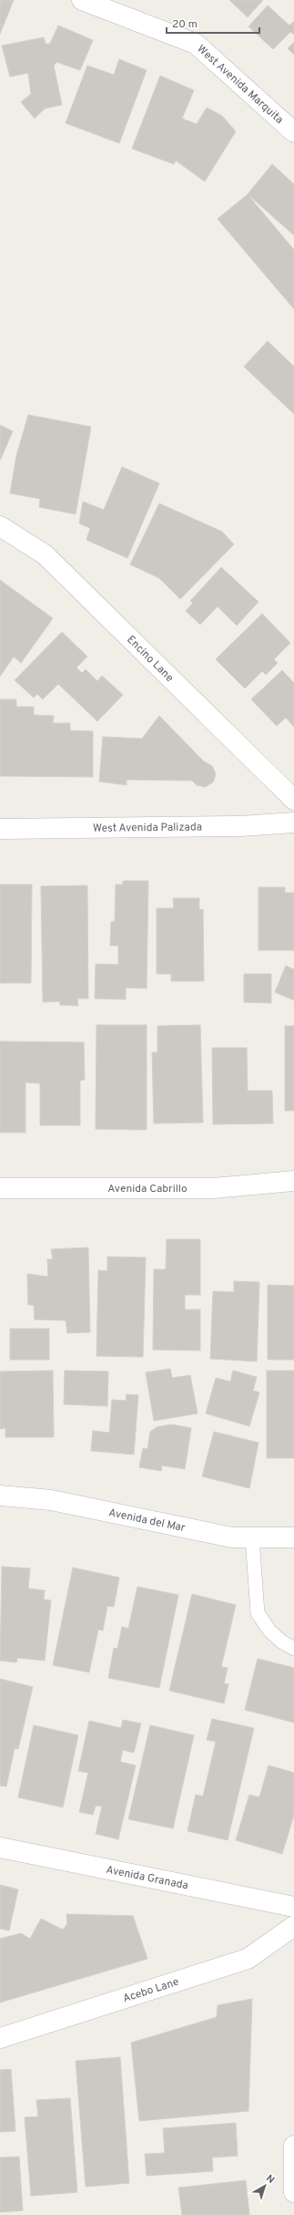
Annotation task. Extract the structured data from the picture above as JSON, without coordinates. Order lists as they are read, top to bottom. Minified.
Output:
{"streets":{"street":["West Avenida Marquita","Encino Lane","West Avenida Palizada","Avenida Cabrillo","Avenida del Mar","Avenida Granada","Acebo Lane"]},"scale_bar":"20 m","north":"top right"}
